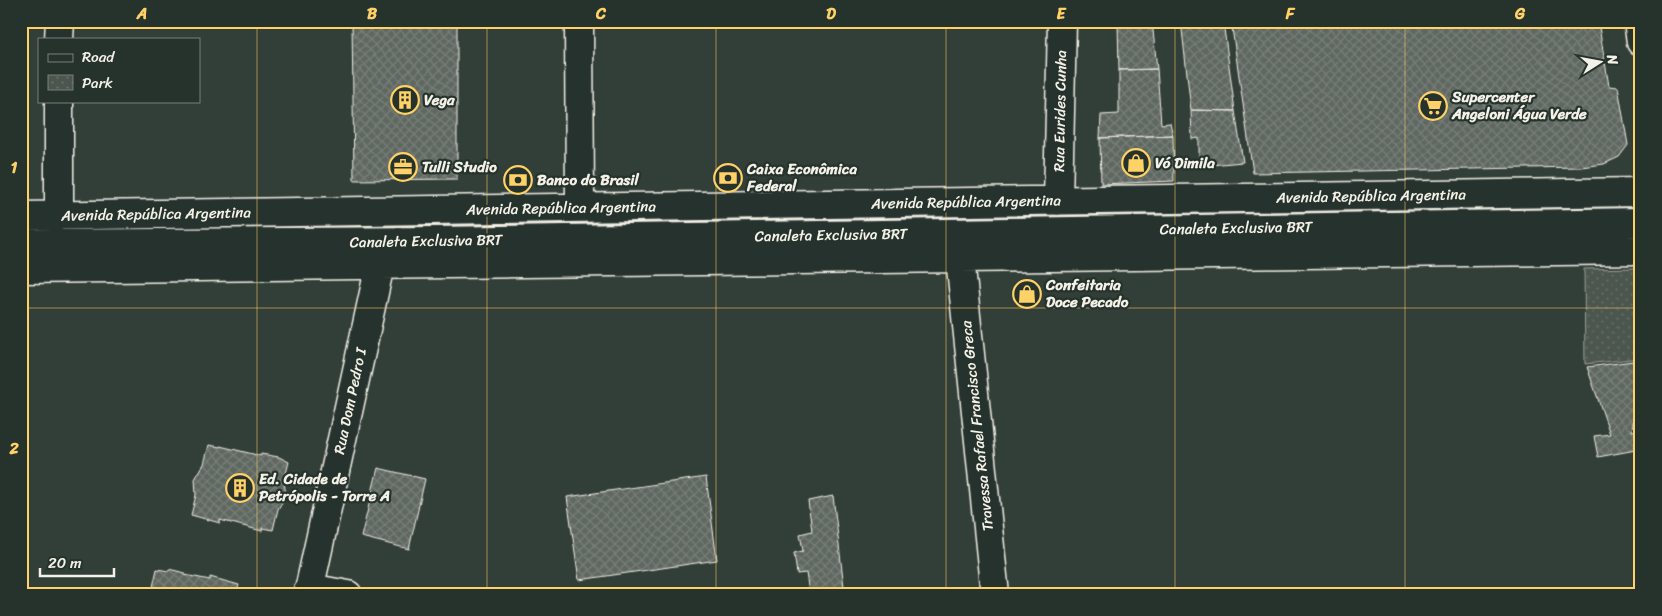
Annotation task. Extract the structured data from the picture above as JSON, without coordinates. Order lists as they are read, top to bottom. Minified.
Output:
{"streets":{"street":["Rua Eurides Cunha","Avenida República Argentina","Canaleta Exclusiva BRT","Rua Dom Pedro I","Travessa Rafael Francisco Greca"]},"crossings":[["Rua Eurides Cunha","Avenida República Argentina"]],"places":{"building":["Vega","Ed. Cidade de Petrópolis - Torre A"],"supermarket":["Supercenter Angeloni Água Verde"],"shop":["Vó Dimila","Confeitaria Doce Pecado"],"office":["Tulli Studio"],"bank":["Caixa Econômica Federal","Banco do Brasil"]},"legend":["Road","Park"],"scale_bar":"20 m","north":"right","grid":{"columns":["A","B","C","D","E","F","G"],"rows":["1","2"]}}
